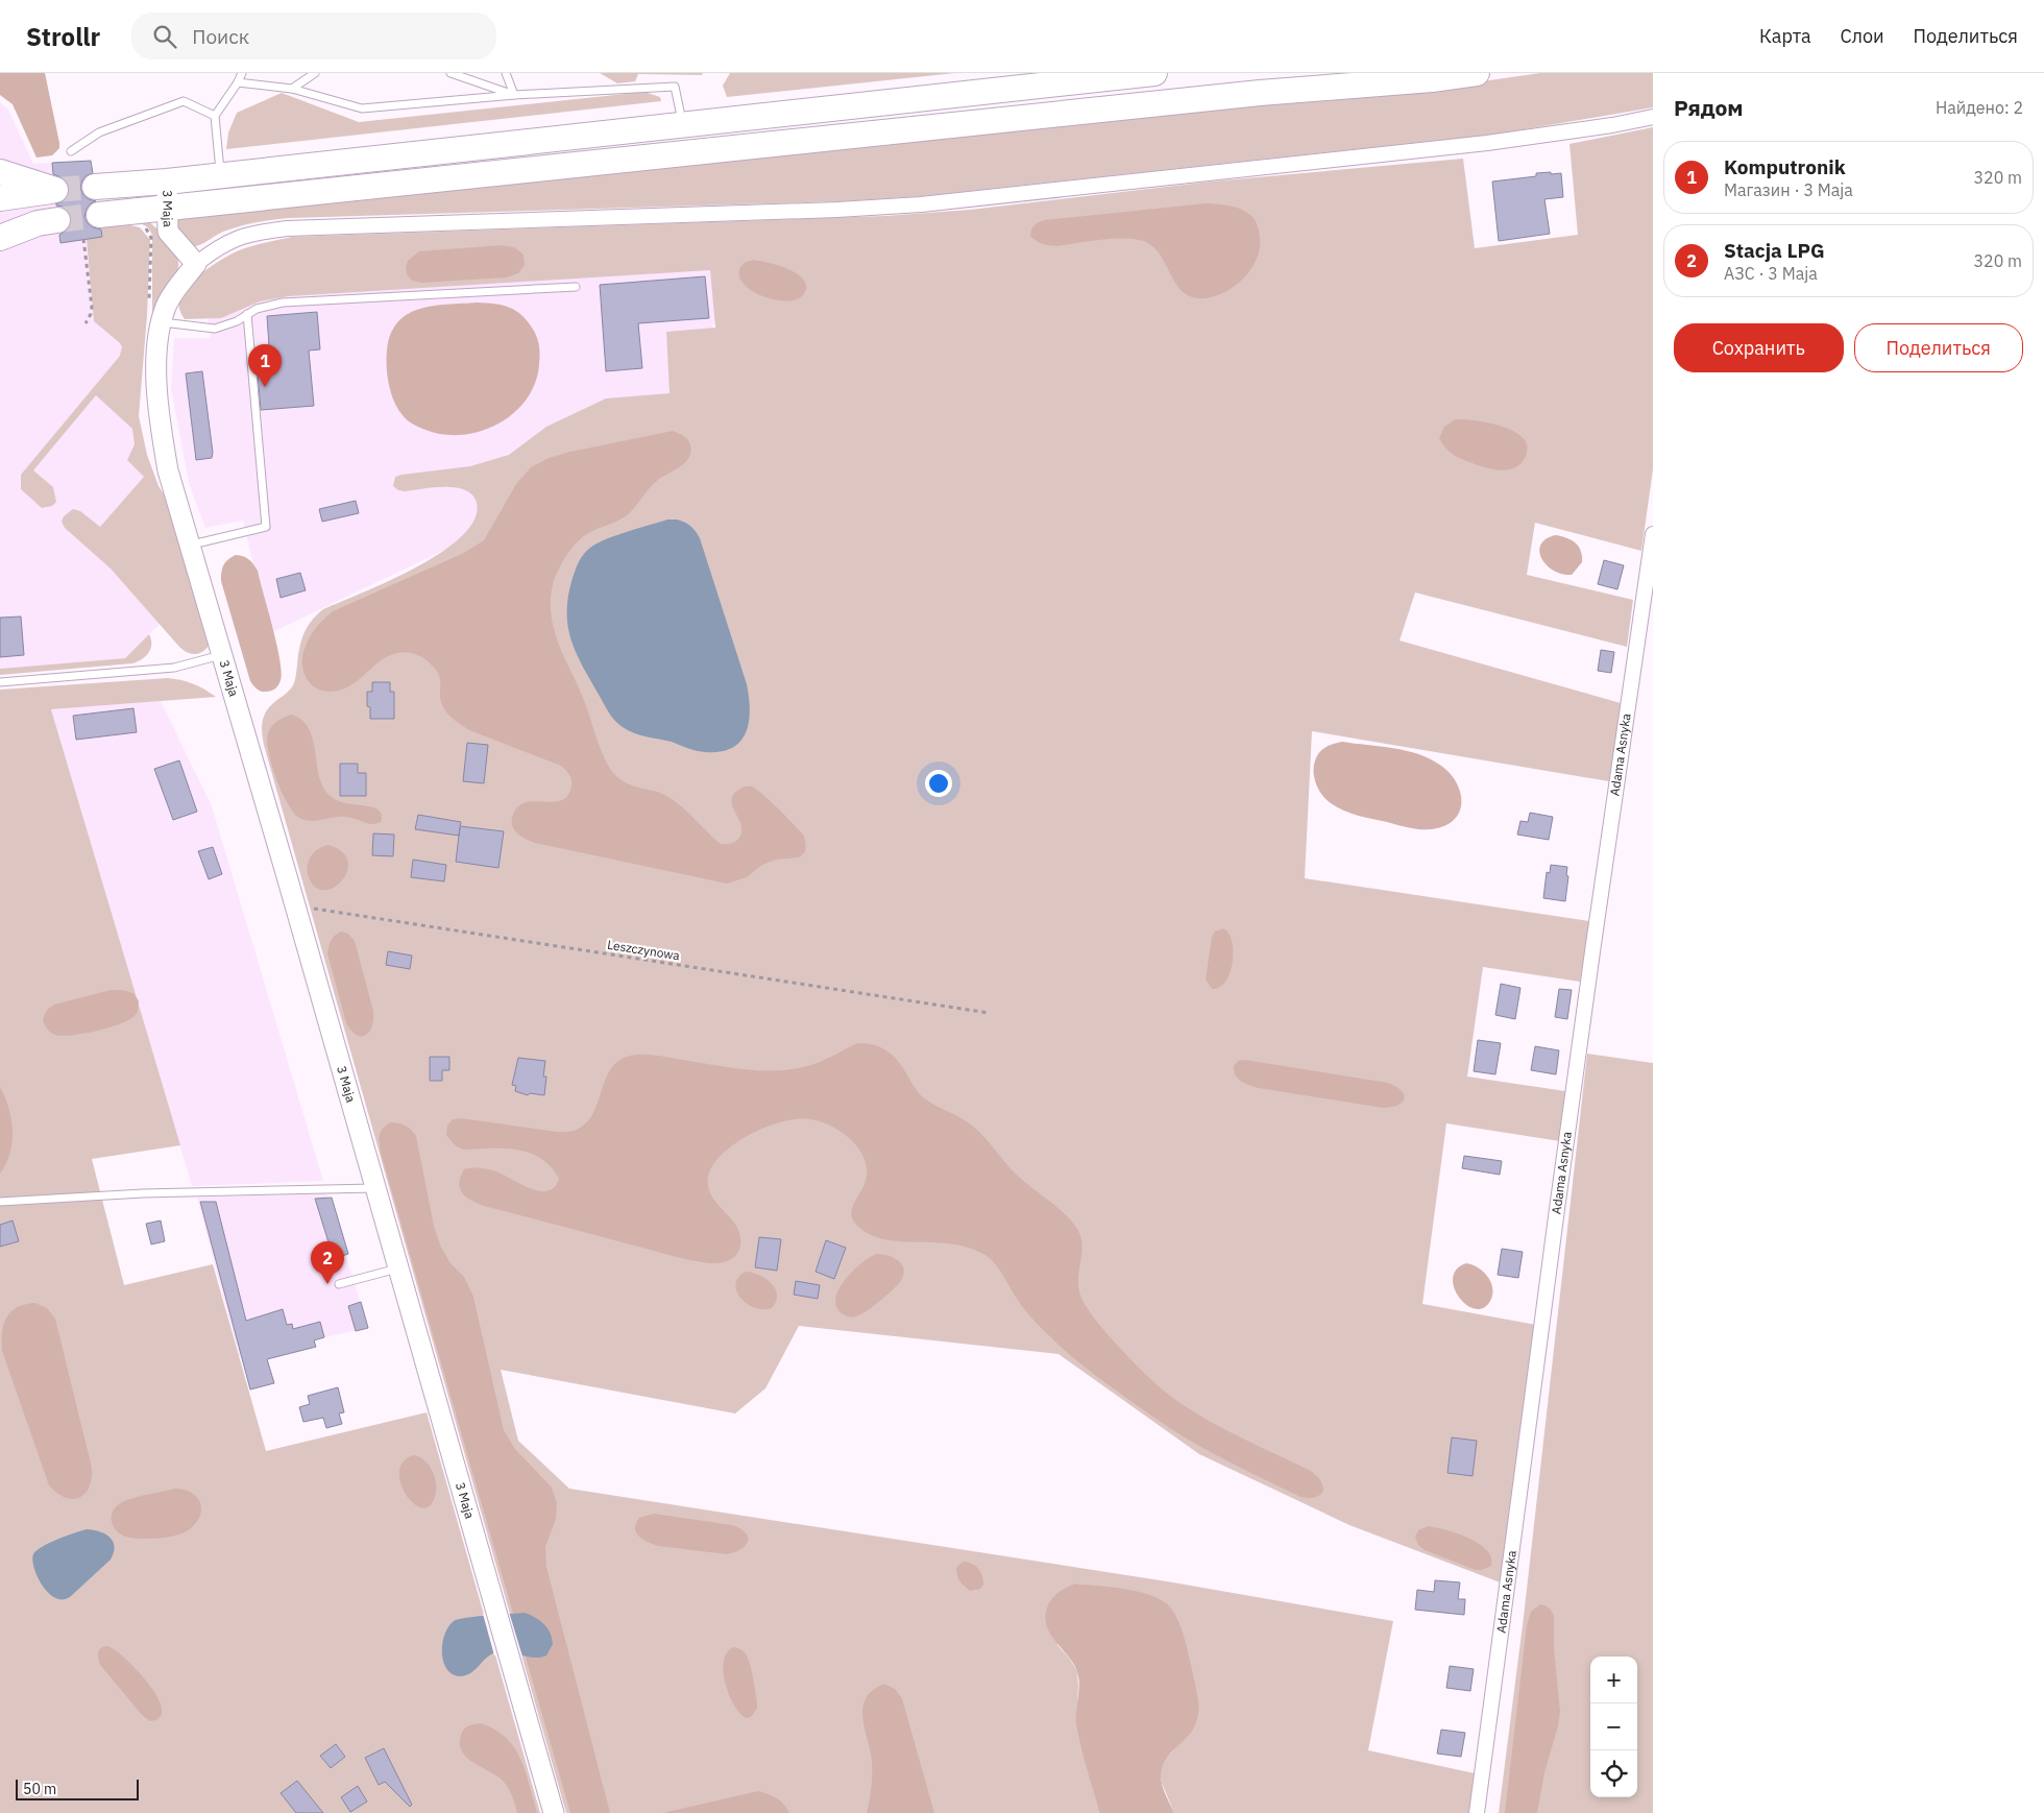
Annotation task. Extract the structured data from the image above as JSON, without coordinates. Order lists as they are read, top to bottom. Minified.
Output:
{"streets":{"street":["3 Maja","Adama Asnyka"],"path":["Leszczynowa"]},"crossings":[["3 Maja","Leszczynowa"]],"scale_bar":"50 m","page":{"header":"Strollr","search":"Поиск","nav":["Карта","Слои","Поделиться"],"heading":["Рядом","Найдено: 2"],"list":[{"mark":"1","name":"Komputronik","note":"Магазин · 3 Maja","value":"320 m"},{"mark":"2","name":"Stacja LPG","note":"АЗС · 3 Maja","value":"320 m"}],"buttons":["Сохранить","Поделиться"],"pins":["1","2"],"map_buttons":["+","−"],"scale":"50 m"}}
